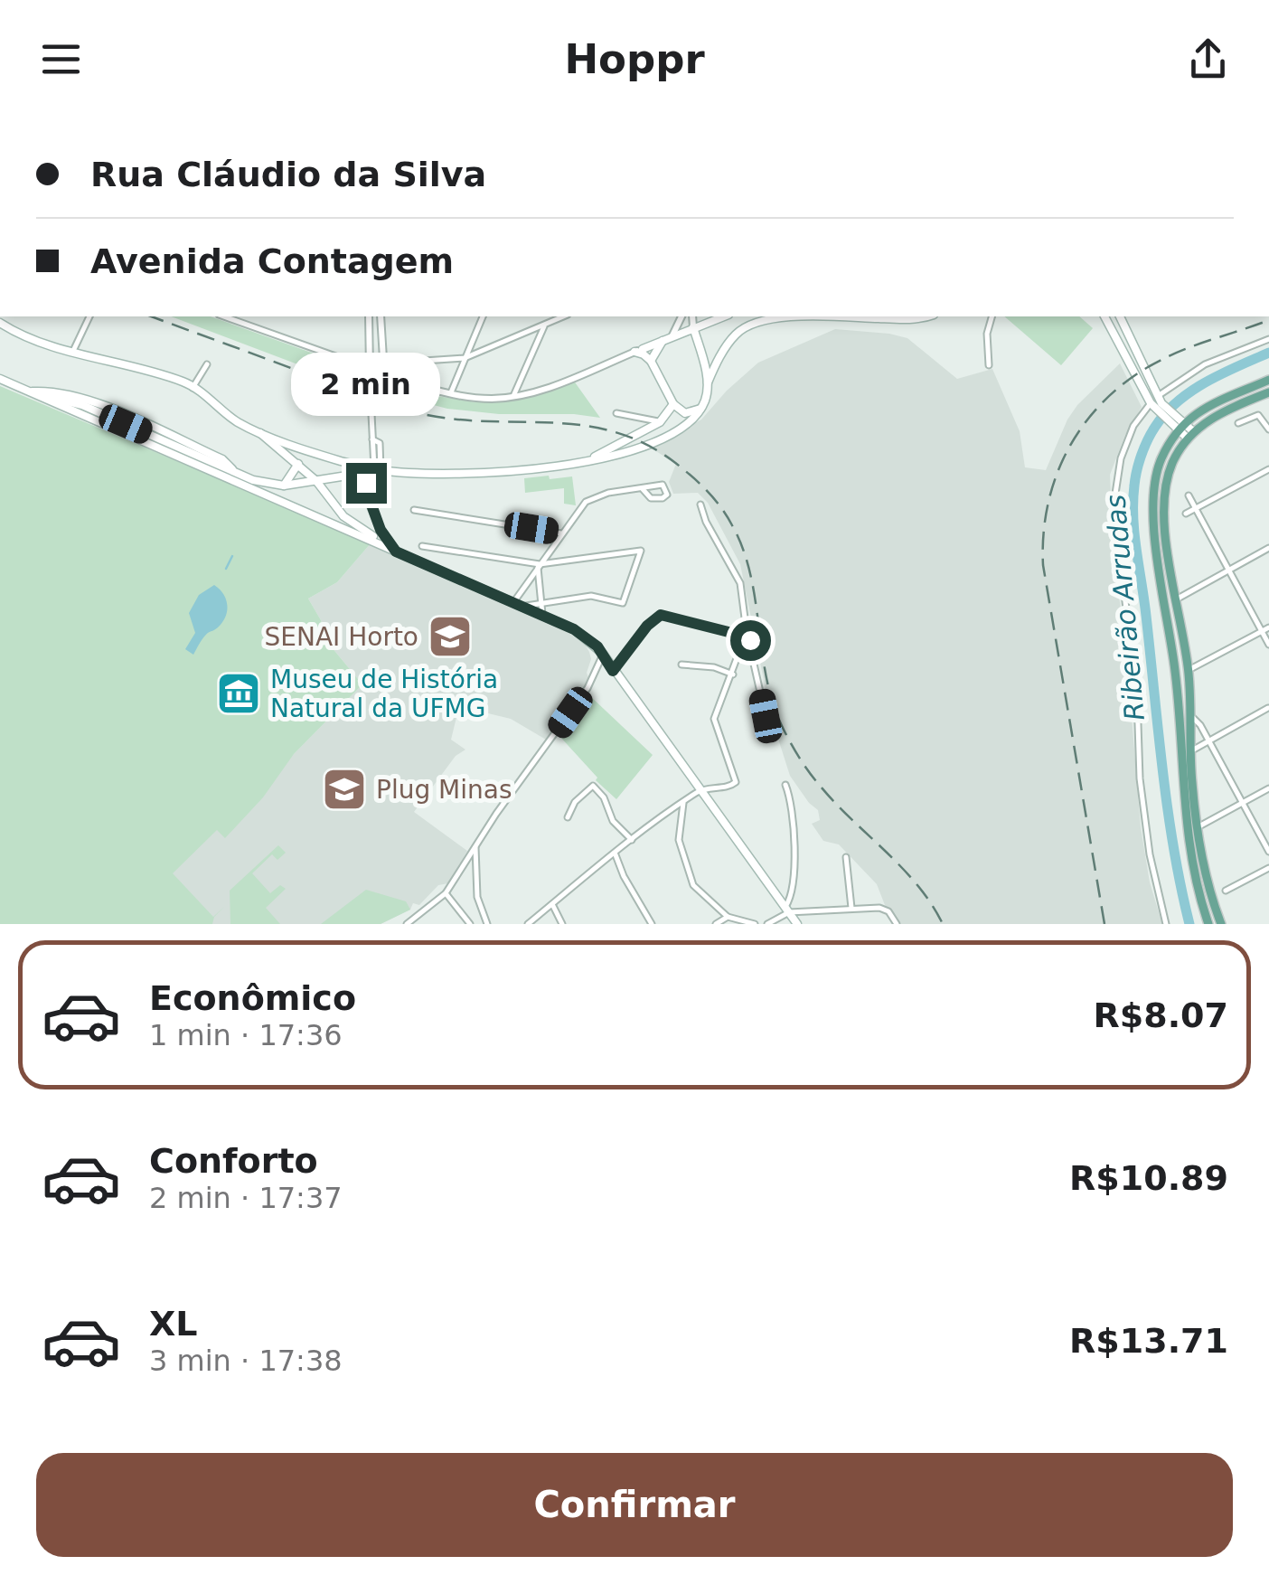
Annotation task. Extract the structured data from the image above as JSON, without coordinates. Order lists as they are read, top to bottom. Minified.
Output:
{"water":["Ribeirão Arrudas"],"places":{"school or university":["SENAI Horto","Plug Minas"],"museum":["Museu de História Natural da UFMG"]},"page":{"header":"Hoppr","banner":["Rua Cláudio da Silva","Avenida Contagem"],"bubble":"2 min","list":[{"name":"Econômico","note":"1 min · 17:36","value":"R$8.07"},{"name":"Conforto","note":"2 min · 17:37","value":"R$10.89"},{"name":"XL","note":"3 min · 17:38","value":"R$13.71"}],"buttons":"Confirmar"}}
